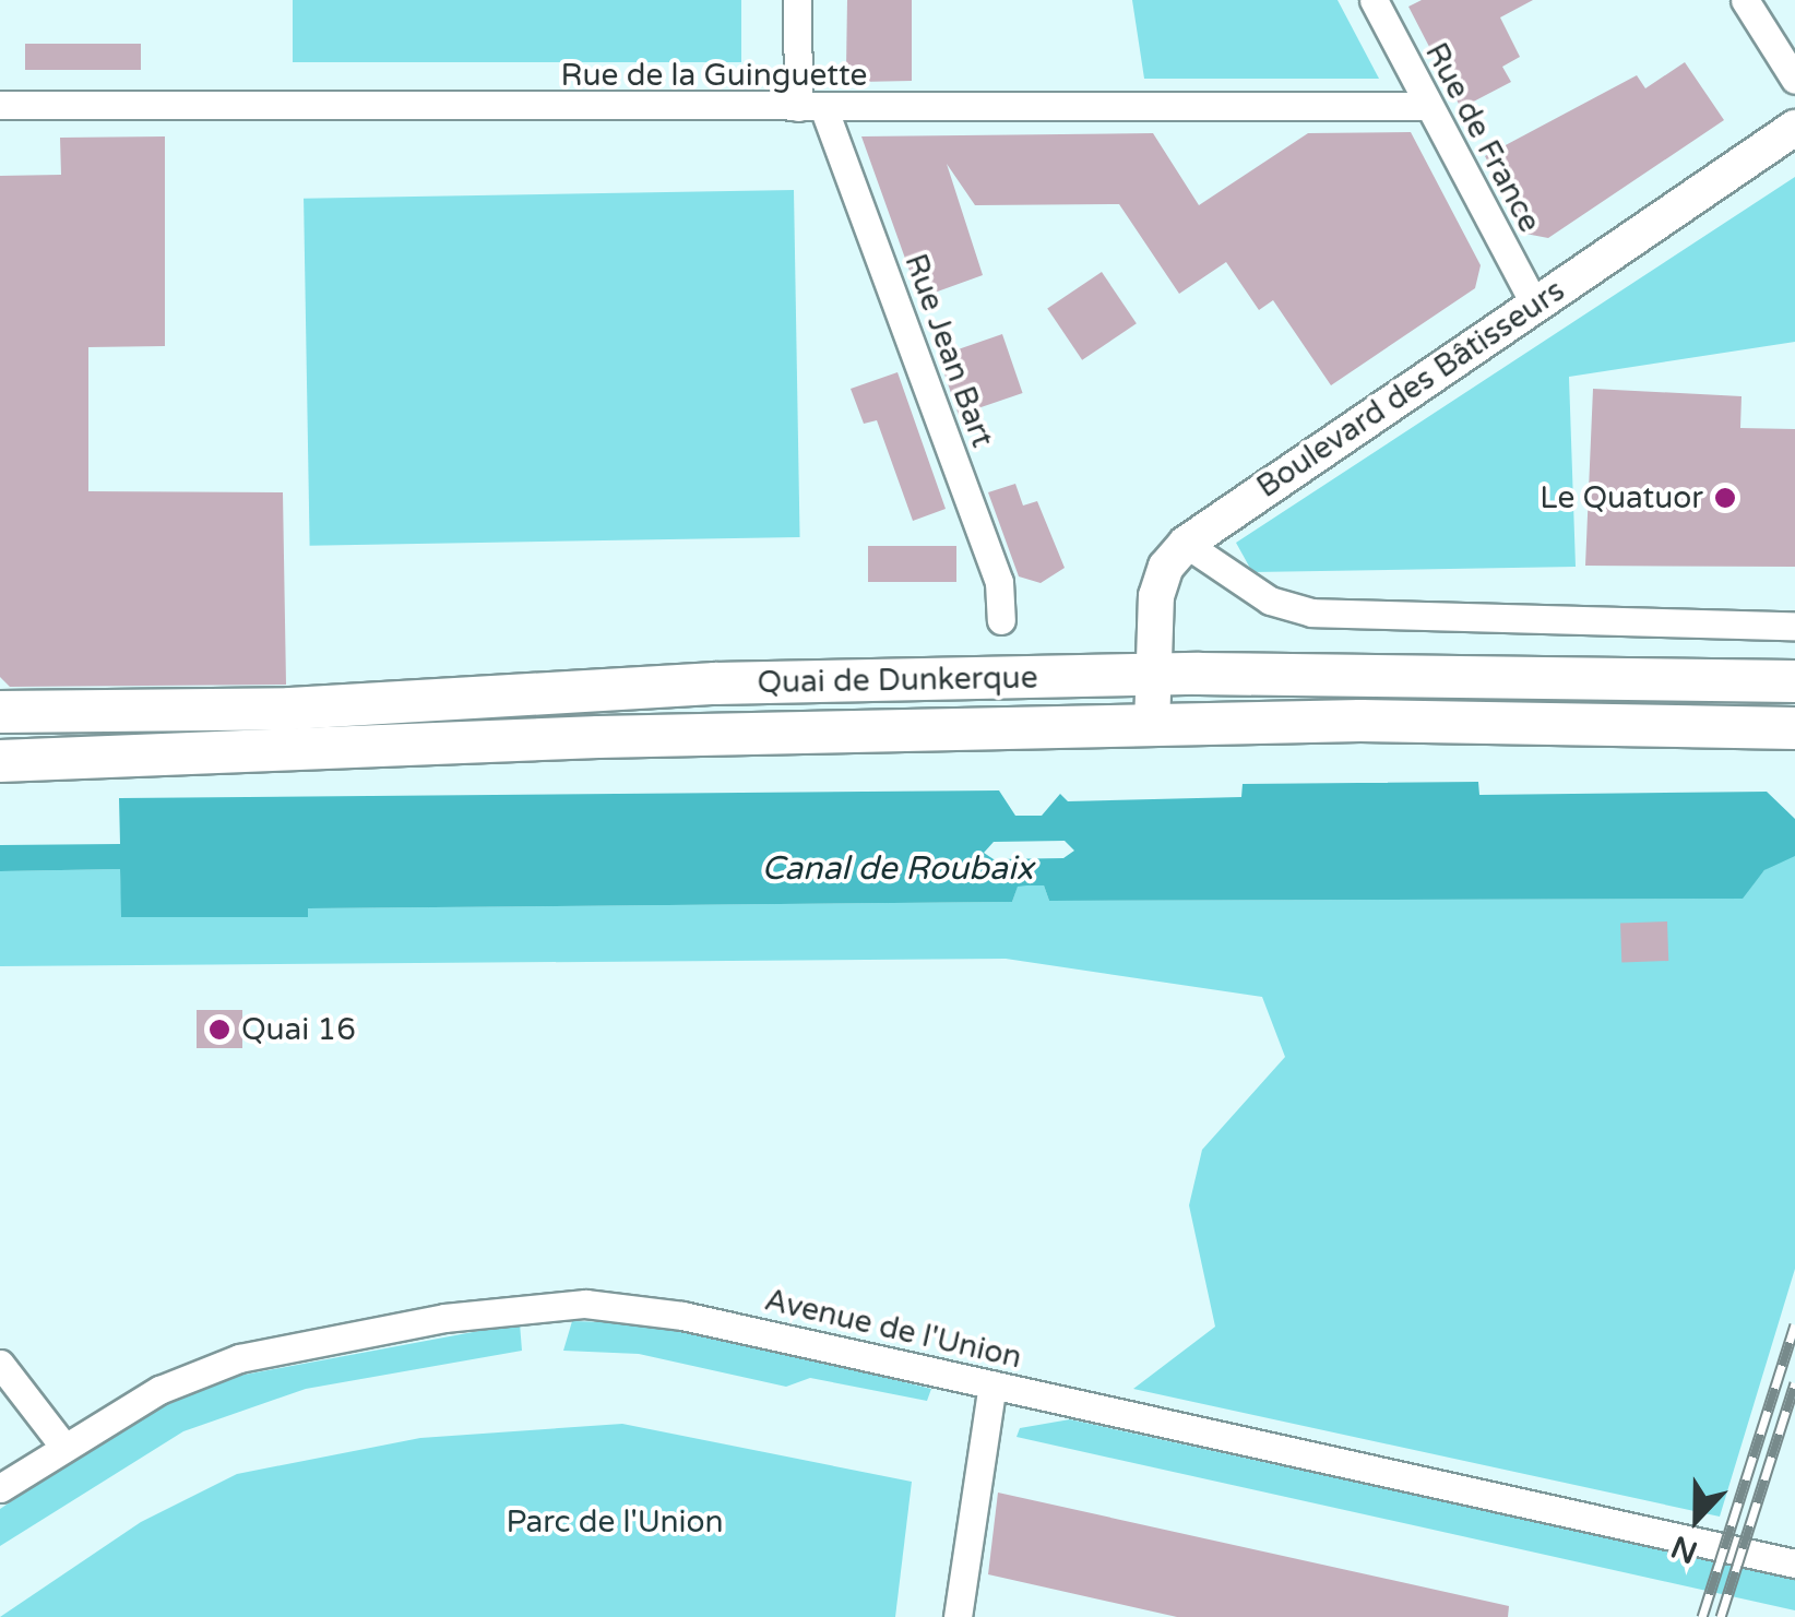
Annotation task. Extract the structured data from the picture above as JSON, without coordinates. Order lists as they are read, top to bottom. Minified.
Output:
{"streets":{"main road":["Quai de Dunkerque"],"street":["Rue de la Guinguette","Rue de France","Rue Jean Bart","Boulevard des Bâtisseurs","Avenue de l'Union"]},"crossings":[["Rue de la Guinguette","Rue de France"],["Rue de la Guinguette","Rue Jean Bart"],["Rue de France","Boulevard des Bâtisseurs"],["Boulevard des Bâtisseurs","Quai de Dunkerque"]],"water":["Canal de Roubaix"],"parks":["Parc de l'Union"],"places":["Le Quatuor","Quai 16"],"north":"bottom"}
